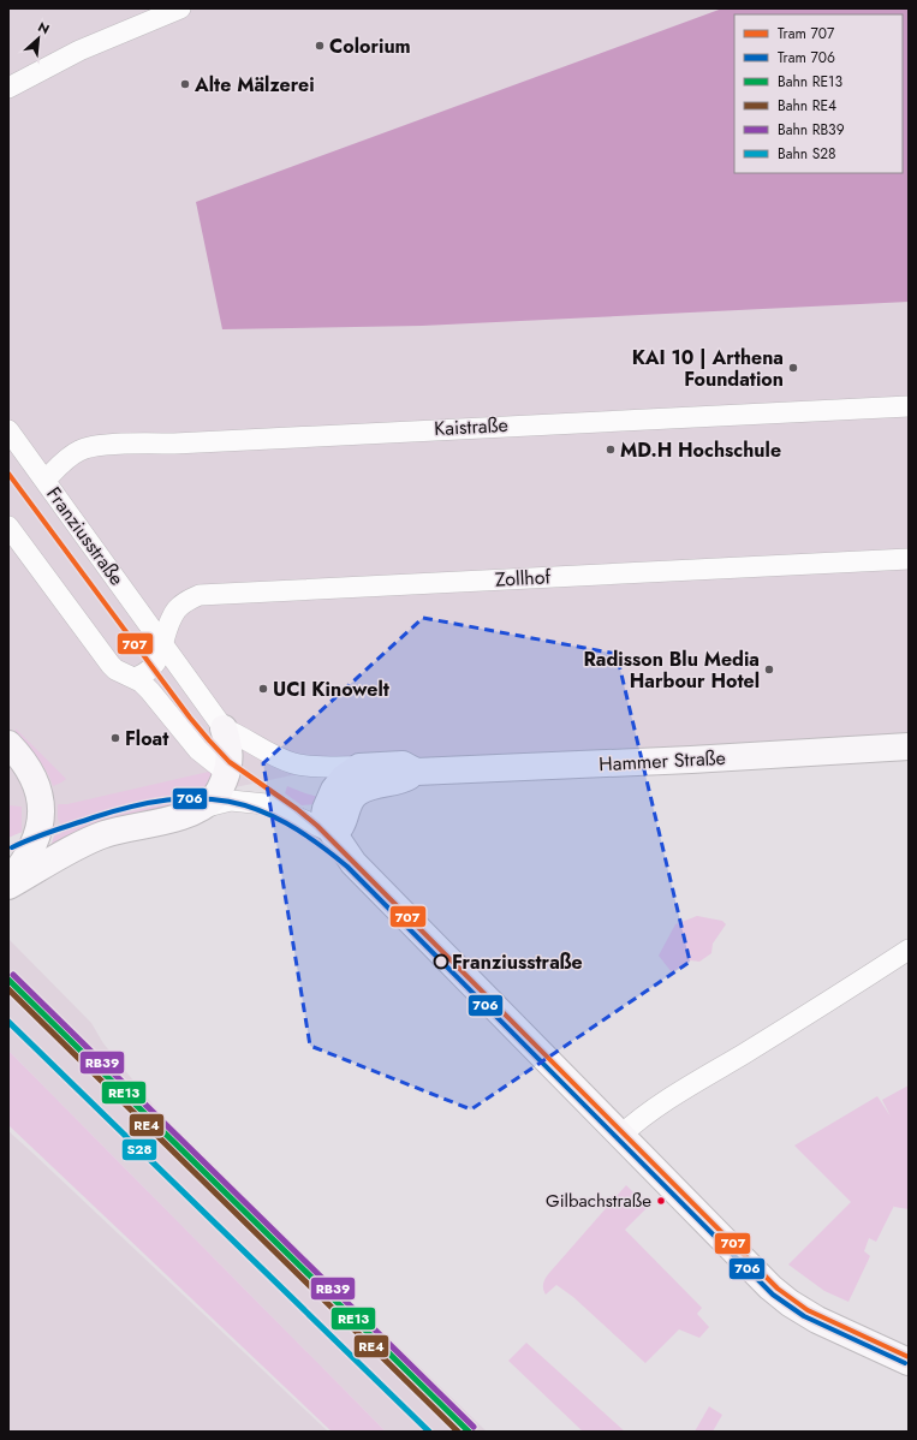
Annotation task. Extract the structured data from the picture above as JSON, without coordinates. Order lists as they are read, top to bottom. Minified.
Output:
{"streets":{"street":["Kaistraße","Franziusstraße","Zollhof","Hammer Straße"]},"crossings":[["Kaistraße","Franziusstraße"],["Franziusstraße","Zollhof"],["Franziusstraße","Hammer Straße"]],"places":["Colorium","Alte Mälzerei","KAI 10 | Arthena Foundation","MD.H Hochschule","Radisson Blu Media Harbour Hotel","UCI Kinowelt","Float","Franziusstraße","Gilbachstraße"],"lines":["tram line 707","tram line 706","rail line RB39","rail line RE13","rail line RE4","rail line S28"],"legend":["Tram 707","Tram 706","Bahn RE13","Bahn RE4","Bahn RB39","Bahn S28"],"north":"top right"}
